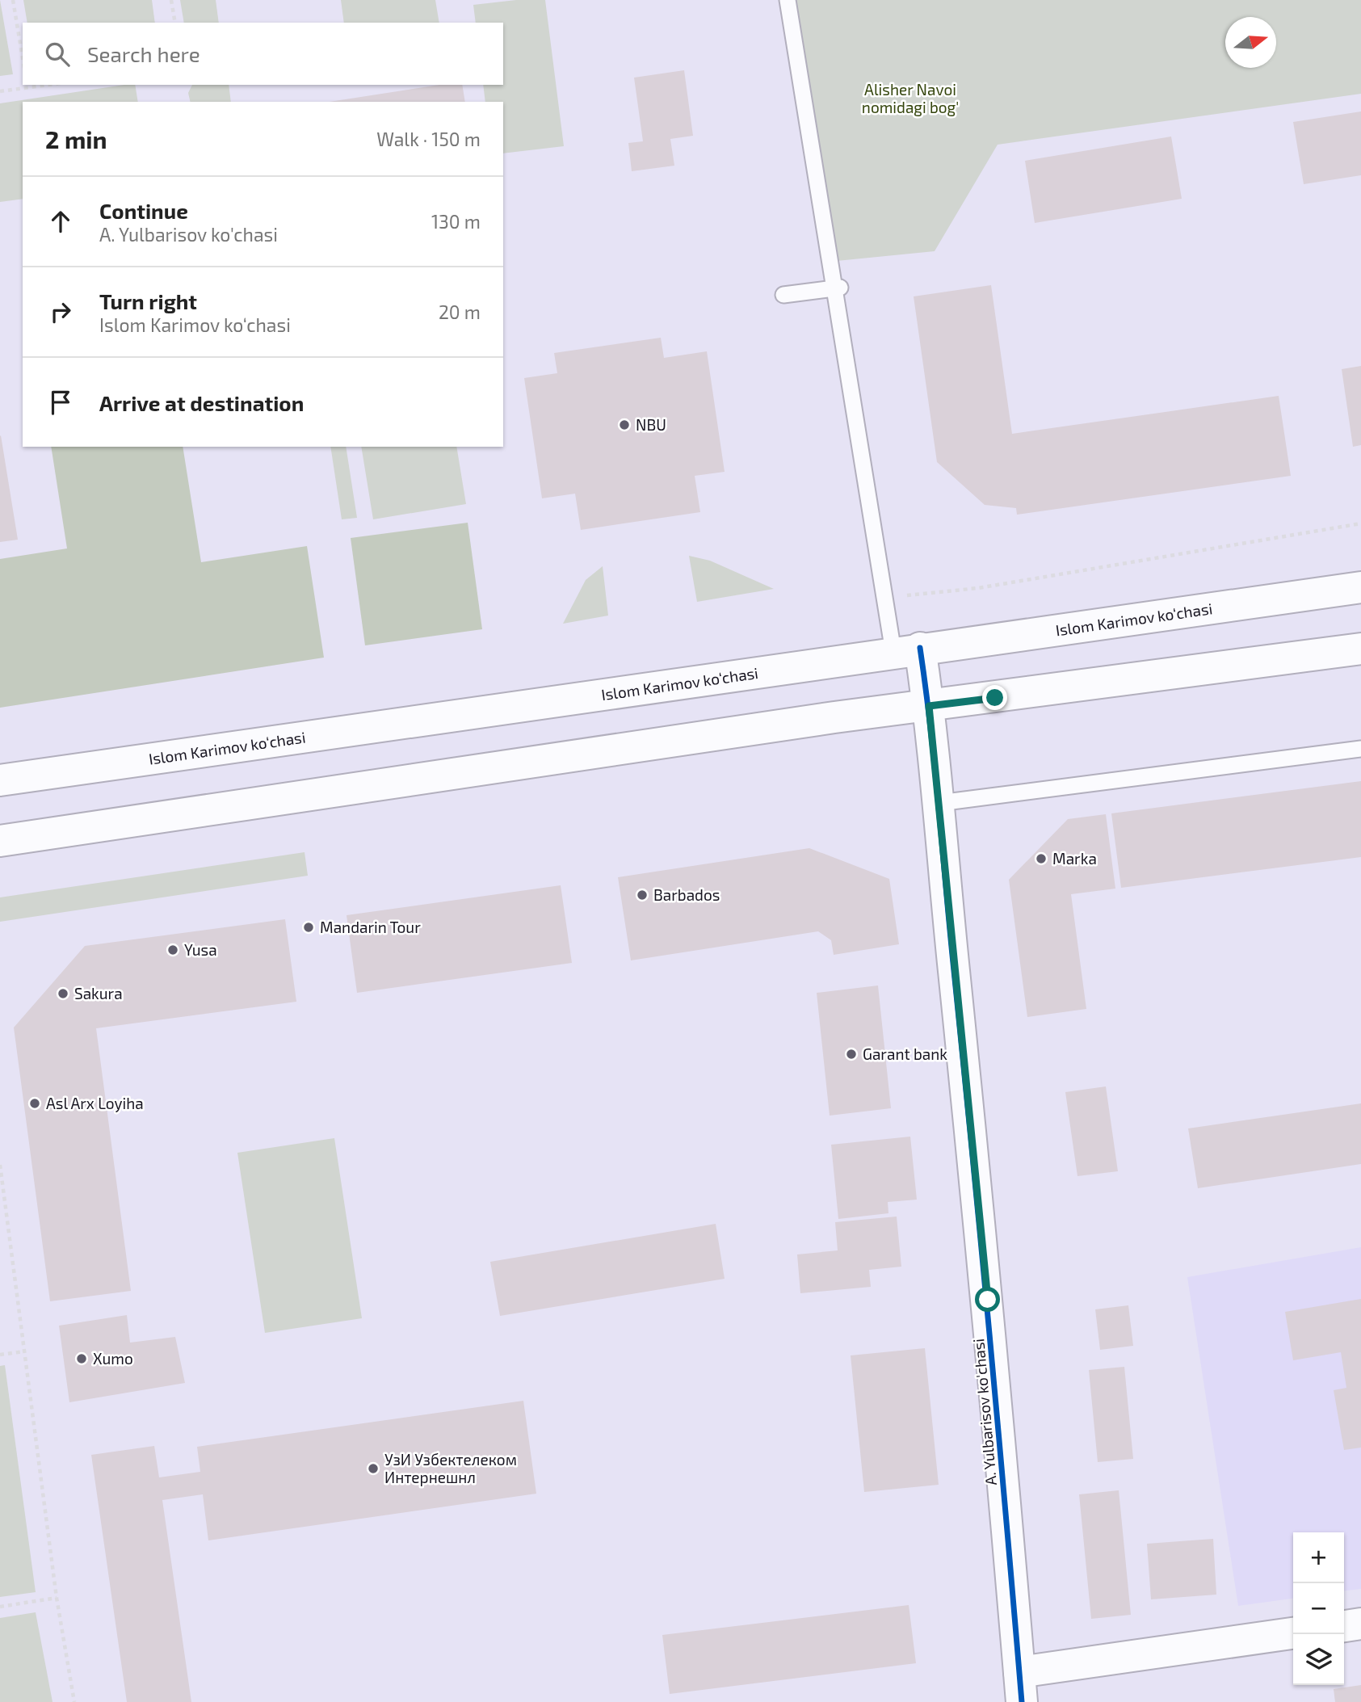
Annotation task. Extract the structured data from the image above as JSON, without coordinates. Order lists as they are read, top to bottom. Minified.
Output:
{"streets":{"main road":["Islom Karimov ko‘chasi","A. Yulbarisov ko'chasi"]},"crossings":[["Islom Karimov ko‘chasi","A. Yulbarisov ko'chasi"]],"parks":["Alisher Navoi nomidagi bog'"],"places":["NBU","Marka","Barbados","Mandarin Tour","Yusa","Sakura","Garant bank","Asl Arx Loyiha","Xumo","УзИ Узбектелеком Интернешнл"],"north":"right","page":{"search":"Search here","heading":["2 min","Walk · 150 m"],"list":[["Continue","A. Yulbarisov ko'chasi","130 m"],["Turn right","Islom Karimov ko‘chasi","20 m"],"Arrive at destination"],"map_buttons":["+","−"]}}
